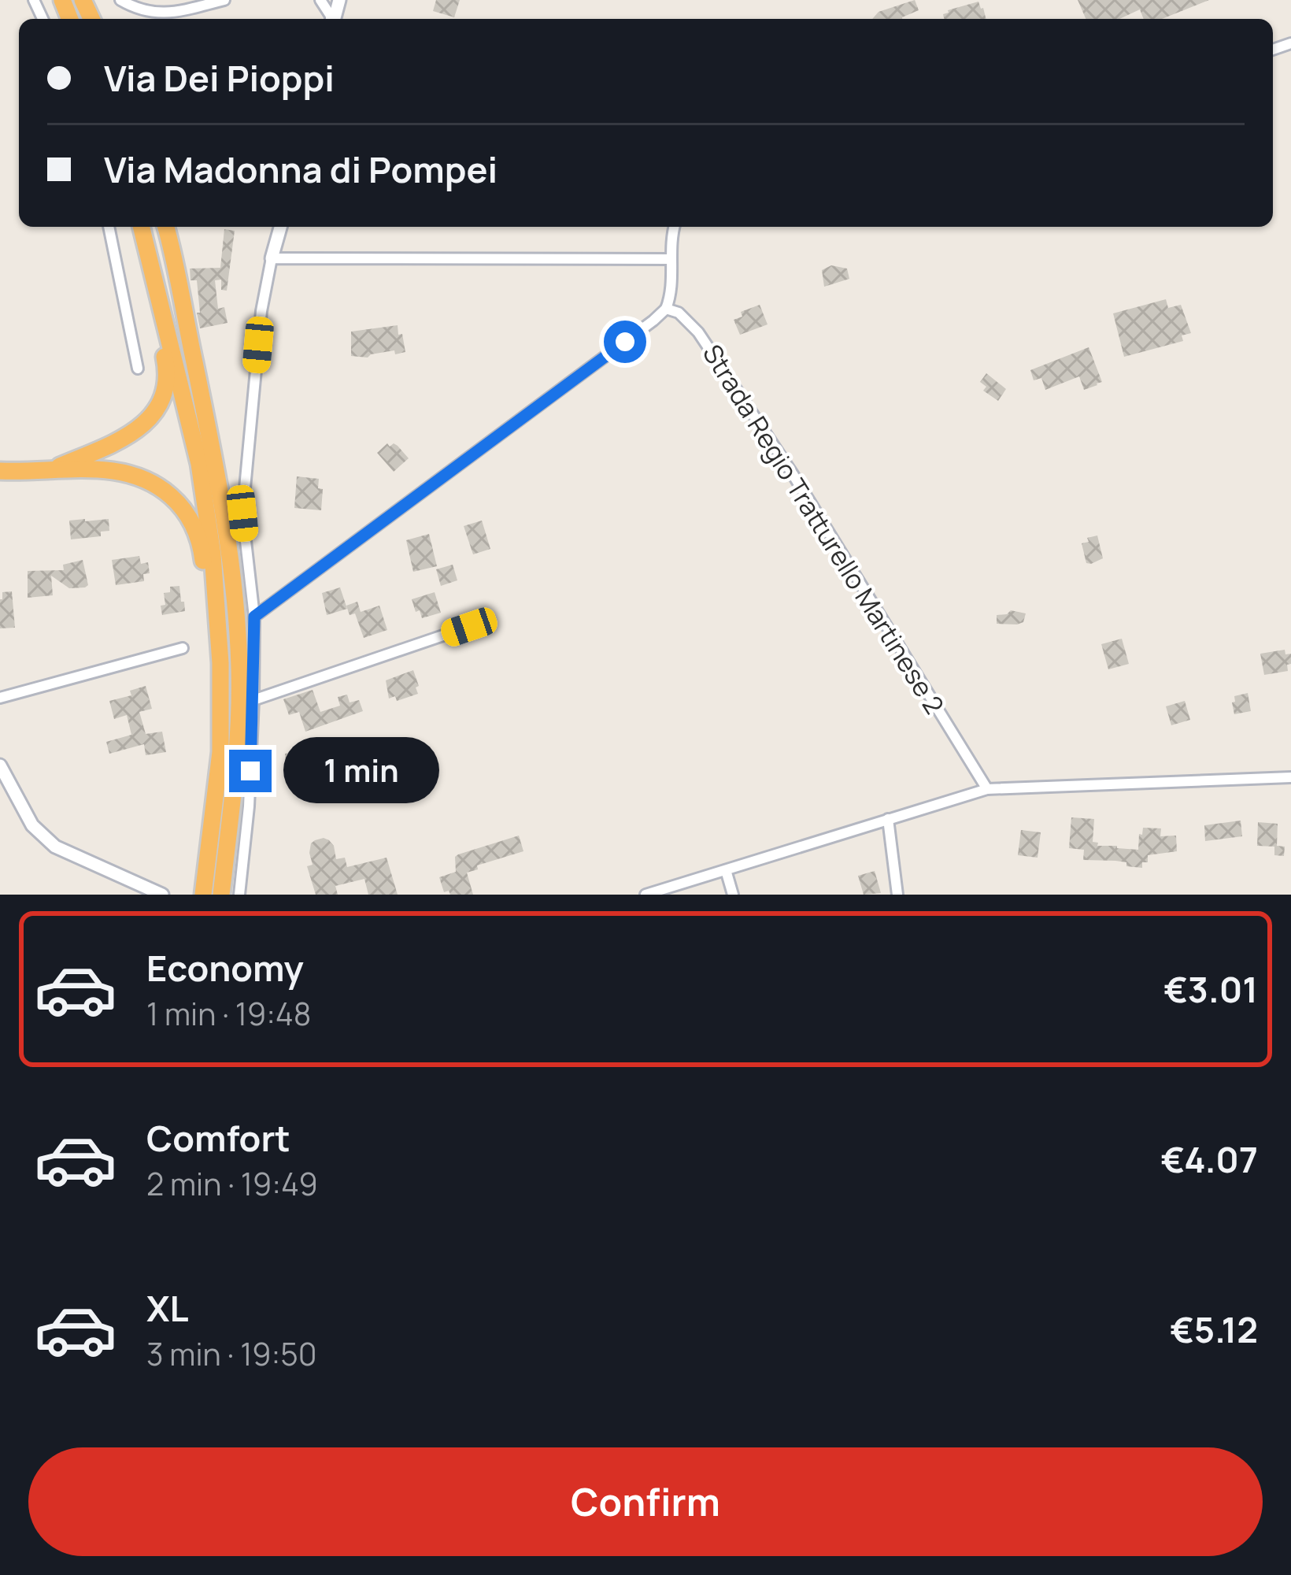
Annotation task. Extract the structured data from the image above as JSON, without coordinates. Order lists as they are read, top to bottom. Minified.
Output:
{"streets":{"street":["Strada Regio Tratturello Martinese 2"]},"page":{"banner":["Via Dei Pioppi","Via Madonna di Pompei"],"bubble":"1 min","list":[{"name":"Economy","note":"1 min · 19:48","value":"€3.01"},{"name":"Comfort","note":"2 min · 19:49","value":"€4.07"},{"name":"XL","note":"3 min · 19:50","value":"€5.12"}],"buttons":"Confirm"}}
